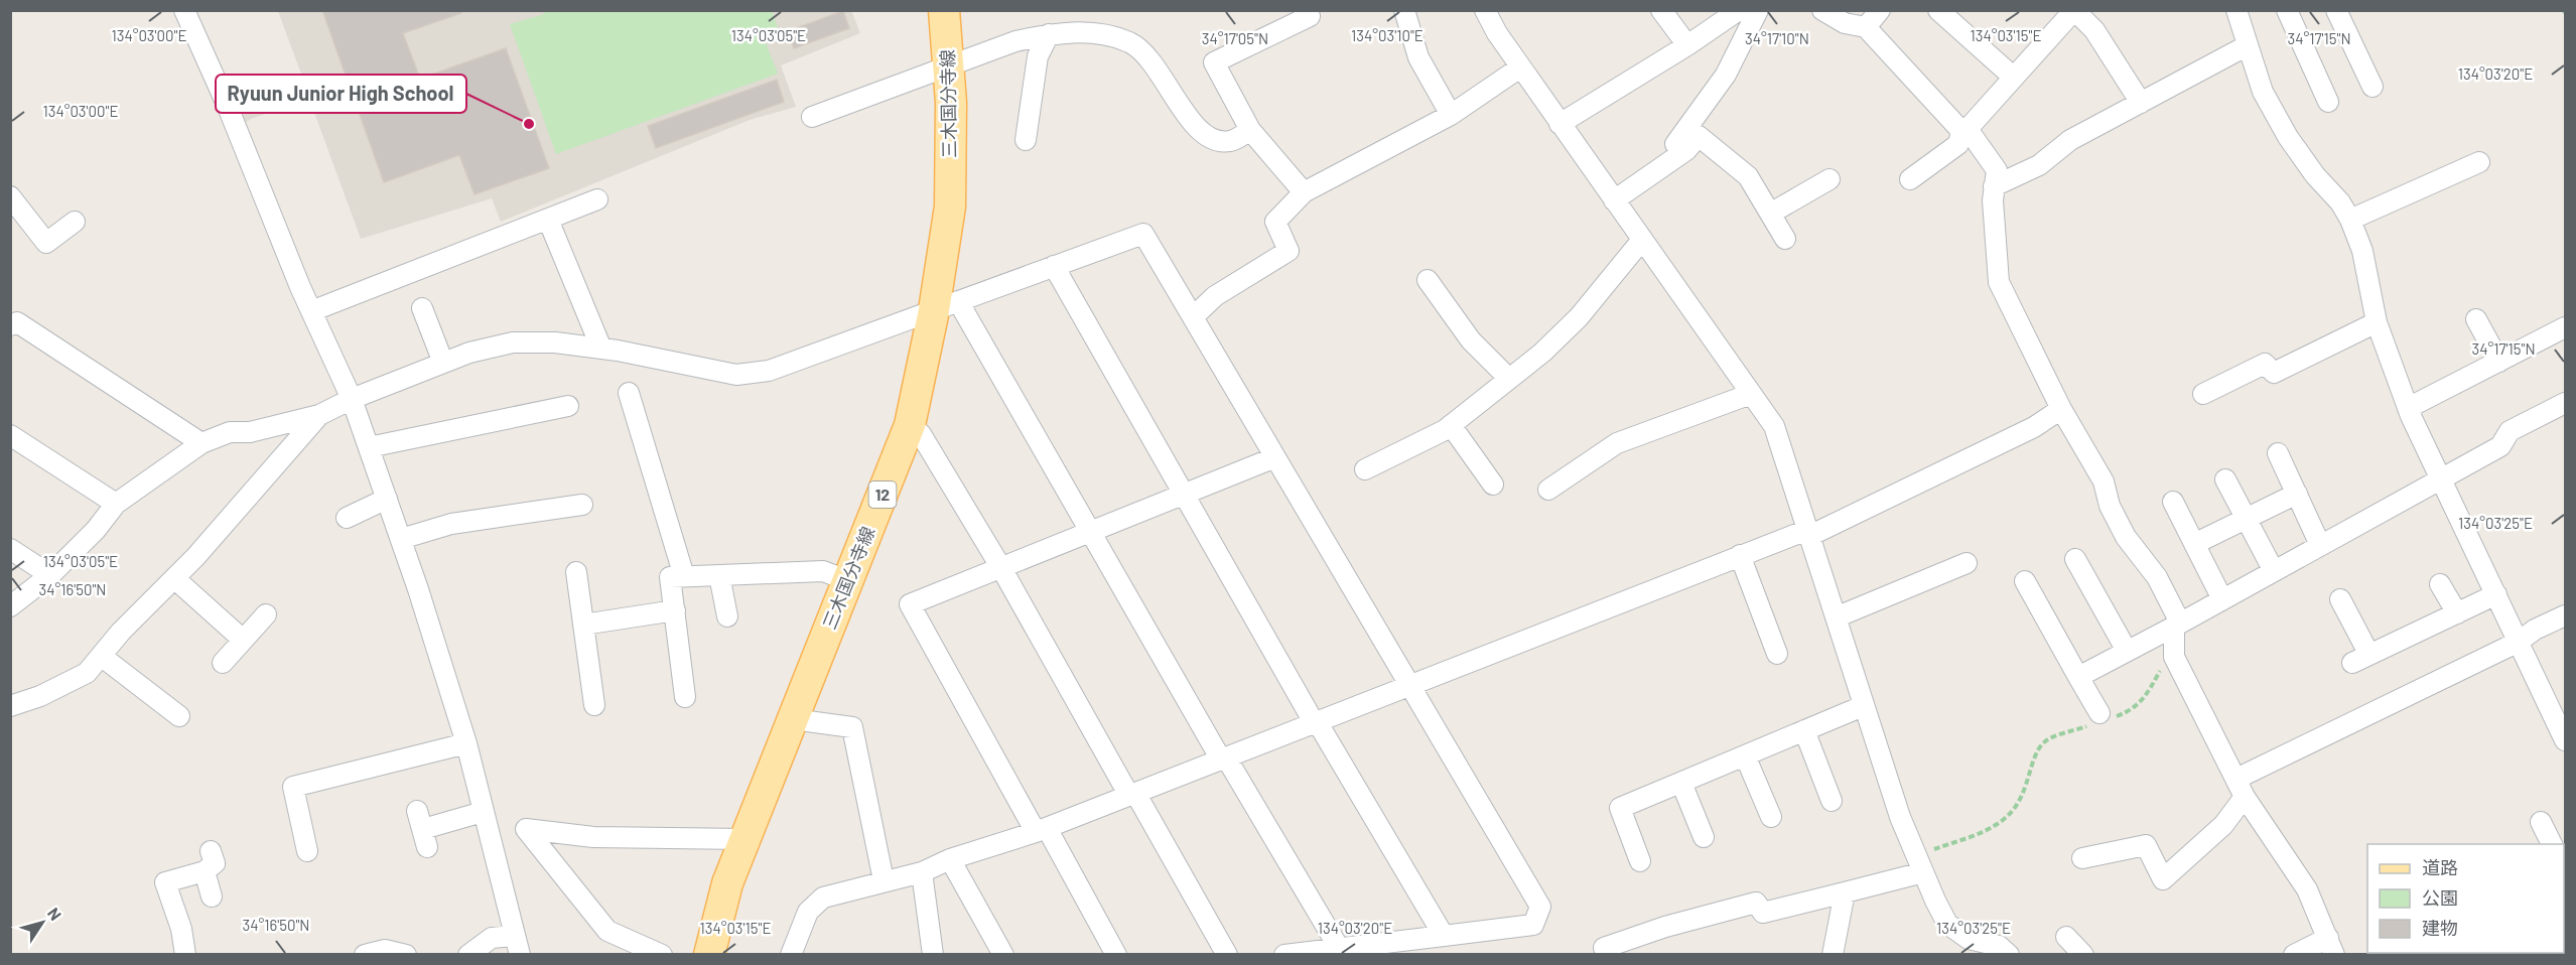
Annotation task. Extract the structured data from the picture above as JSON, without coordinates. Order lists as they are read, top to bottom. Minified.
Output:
{"streets":{"main road":["三木国分寺線","12"]},"places":["Ryuun Junior High School"],"legend":["道路","公園","建物"],"north":"top right","coordinates":["134°03'00\"E","134°03'05\"E","134°03'10\"E","134°03'15\"E","34°17'05\"N","34°17'10\"N","34°17'15\"N","134°03'20\"E","134°03'25\"E","34°16'50\"N"]}
